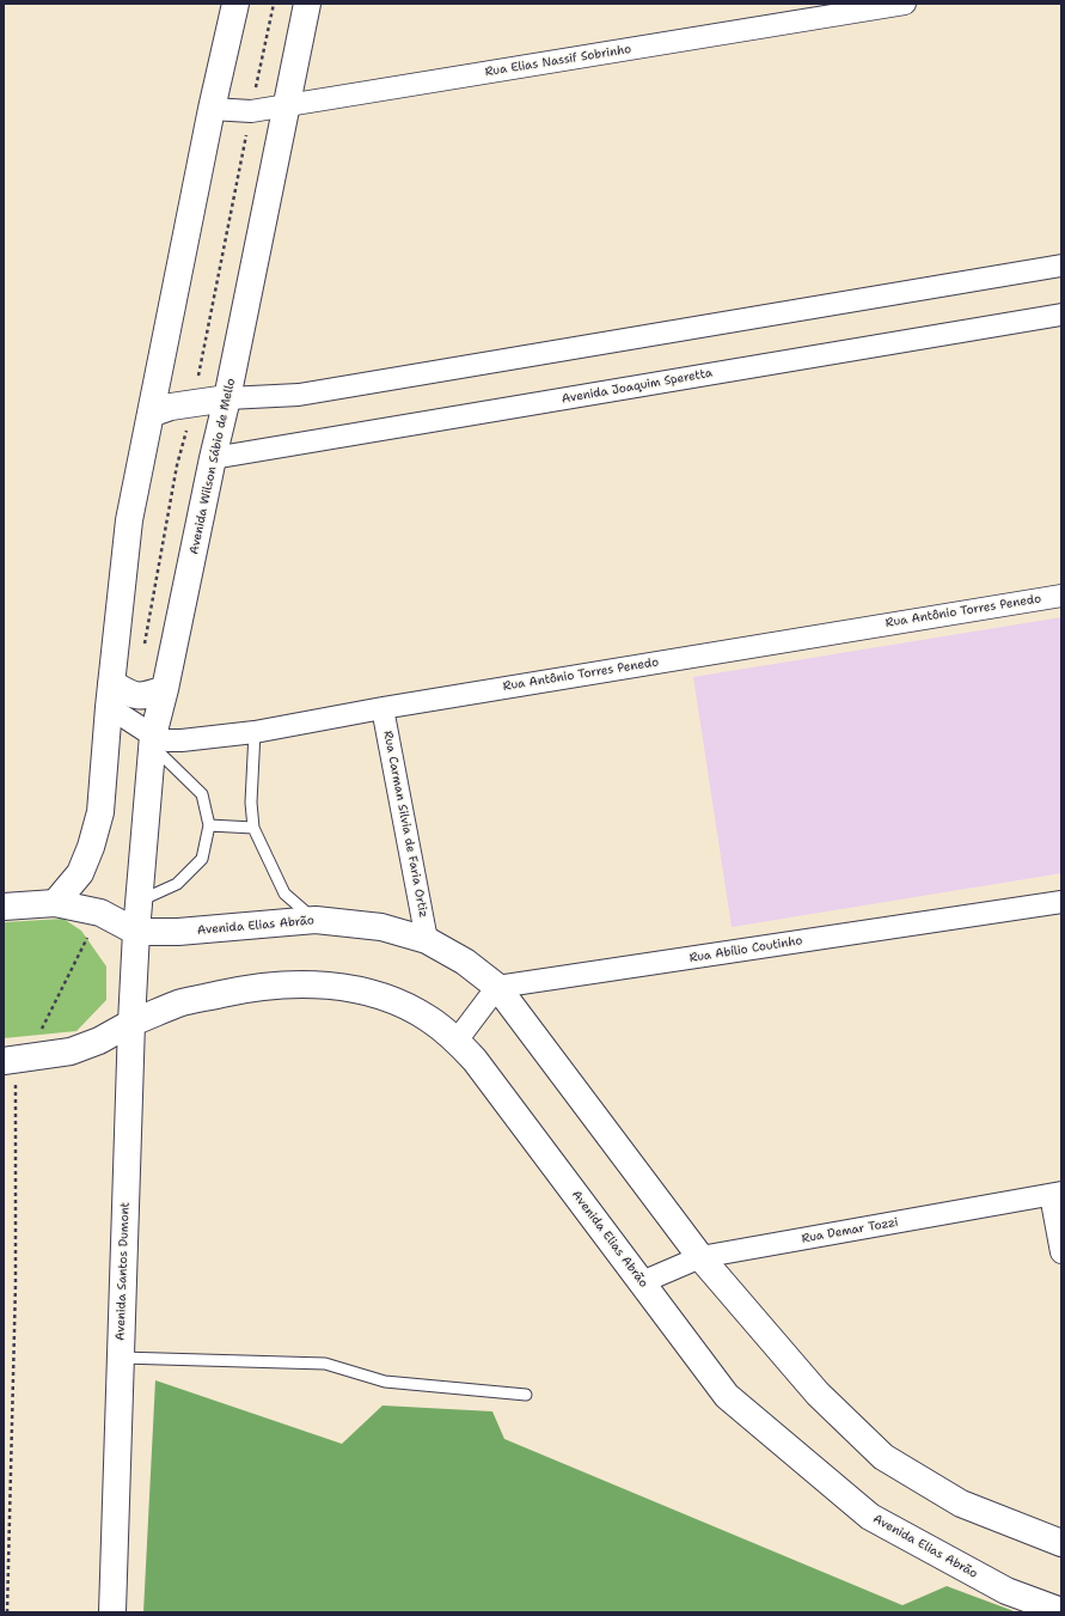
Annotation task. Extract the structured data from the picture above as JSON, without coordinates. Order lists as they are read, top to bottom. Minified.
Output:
{"streets":{"main road":["Avenida Wilson Sábio de Mello","Avenida Elias Abrão","Avenida Santos Dumont"],"street":["Rua Elias Nassif Sobrinho","Avenida Joaquim Speretta","Rua Antônio Torres Penedo","Rua Carman Silvia de Faria Ortiz","Rua Abílio Coutinho","Rua Demar Tozzi"]},"crossings":[["Rua Elias Nassif Sobrinho","Avenida Wilson Sábio de Mello"],["Avenida Joaquim Speretta","Avenida Wilson Sábio de Mello"],["Avenida Wilson Sábio de Mello","Rua Antônio Torres Penedo"],["Avenida Wilson Sábio de Mello","Avenida Elias Abrão"],["Avenida Wilson Sábio de Mello","Avenida Santos Dumont"],["Rua Antônio Torres Penedo","Rua Carman Silvia de Faria Ortiz"],["Rua Carman Silvia de Faria Ortiz","Avenida Elias Abrão"],["Avenida Elias Abrão","Rua Abílio Coutinho"],["Avenida Elias Abrão","Rua Demar Tozzi"],["Avenida Elias Abrão","Avenida Santos Dumont"]]}
